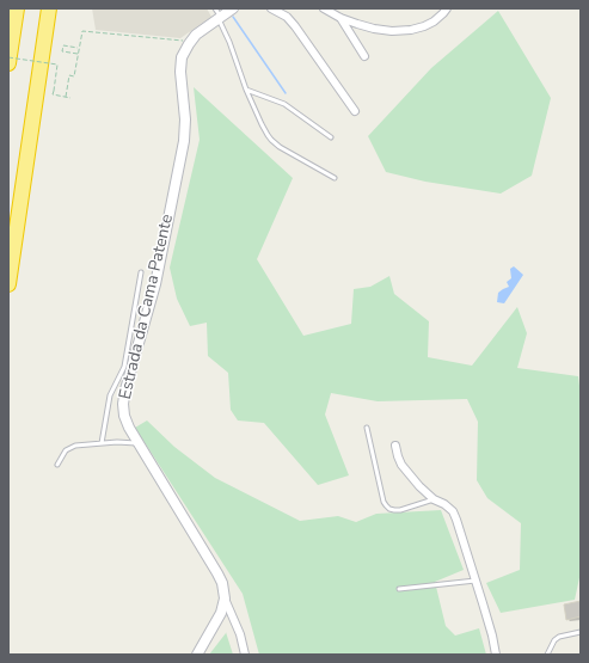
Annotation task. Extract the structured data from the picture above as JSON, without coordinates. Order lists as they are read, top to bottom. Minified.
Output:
{"streets":{"street":["Estrada da Cama Patente"]}}
